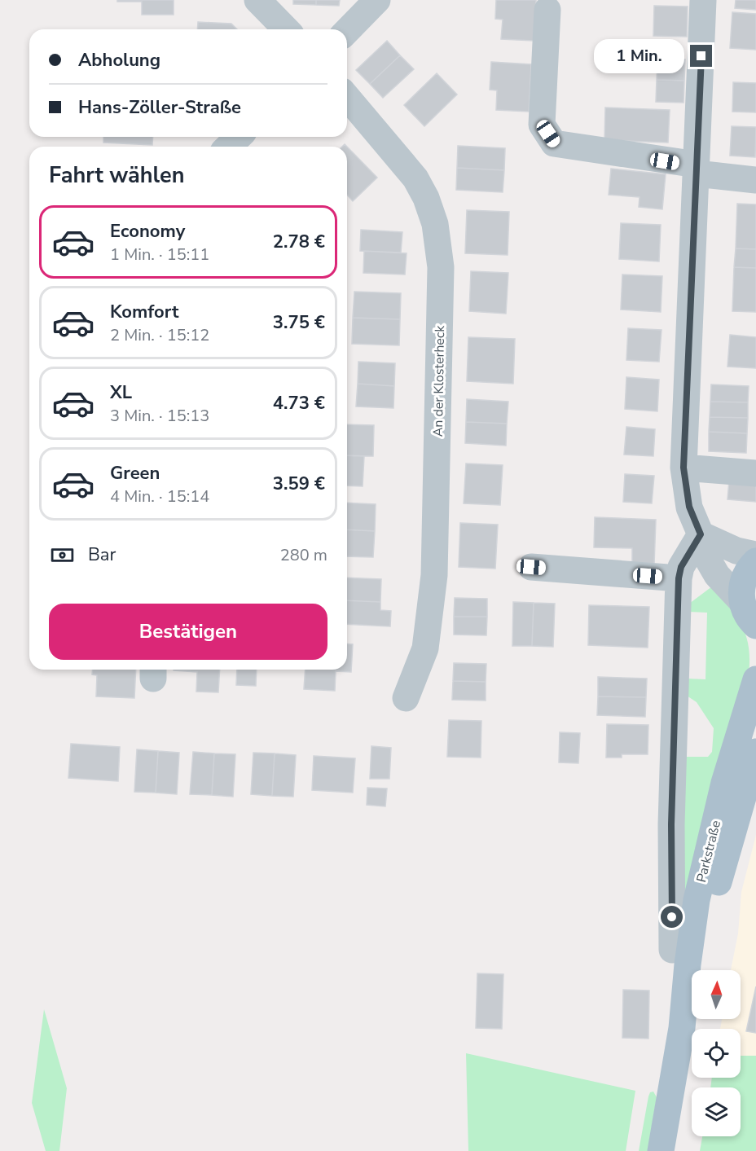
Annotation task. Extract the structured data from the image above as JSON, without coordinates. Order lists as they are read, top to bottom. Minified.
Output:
{"streets":{"main road":["Parkstraße"],"street":["An der Klosterheck"]},"north":"top","page":{"banner":["Abholung","Hans-Zöller-Straße"],"bubble":"1 Min.","heading":"Fahrt wählen","list":[{"name":"Economy","note":"1 Min. · 15:11","value":"2.78 €"},{"name":"Komfort","note":"2 Min. · 15:12","value":"3.75 €"},{"name":"XL","note":"3 Min. · 15:13","value":"4.73 €"},{"name":"Green","note":"4 Min. · 15:14","value":"3.59 €"}],"pay":["Bar","280 m"],"buttons":"Bestätigen"}}
